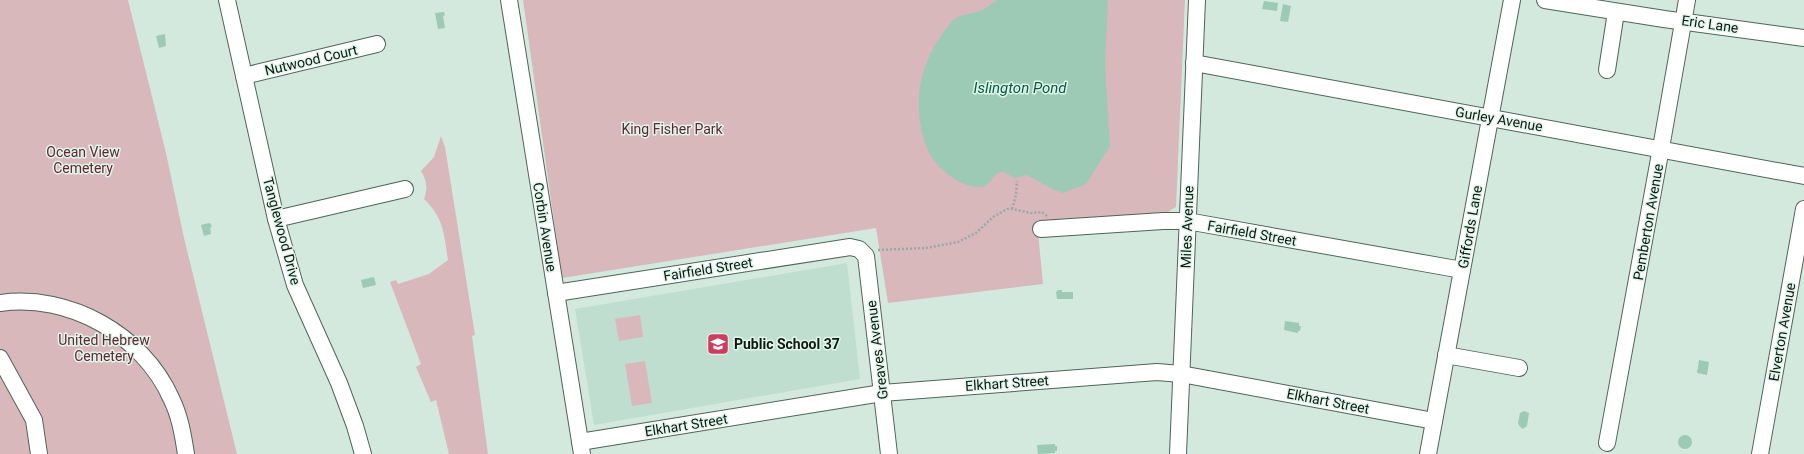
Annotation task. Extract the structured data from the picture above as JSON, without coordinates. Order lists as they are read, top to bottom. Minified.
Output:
{"streets":{"street":["Eric Lane","Nutwood Court","Gurley Avenue","Pemberton Avenue","Corbin Avenue","Miles Avenue","Giffords Lane","Tanglewood Drive","Fairfield Street","Elverton Avenue","Greaves Avenue","Elkhart Street"]},"crossings":[["Eric Lane","Pemberton Avenue"],["Nutwood Court","Tanglewood Drive"],["Gurley Avenue","Pemberton Avenue"],["Gurley Avenue","Miles Avenue"],["Gurley Avenue","Giffords Lane"],["Corbin Avenue","Fairfield Street"],["Corbin Avenue","Elkhart Street"],["Miles Avenue","Fairfield Street"],["Miles Avenue","Elkhart Street"],["Giffords Lane","Fairfield Street"],["Giffords Lane","Elkhart Street"],["Fairfield Street","Greaves Avenue"],["Greaves Avenue","Elkhart Street"]],"water":["Islington Pond"],"parks":["King Fisher Park","Ocean View Cemetery","United Hebrew Cemetery"],"places":{"school or university":["Public School 37"]}}
